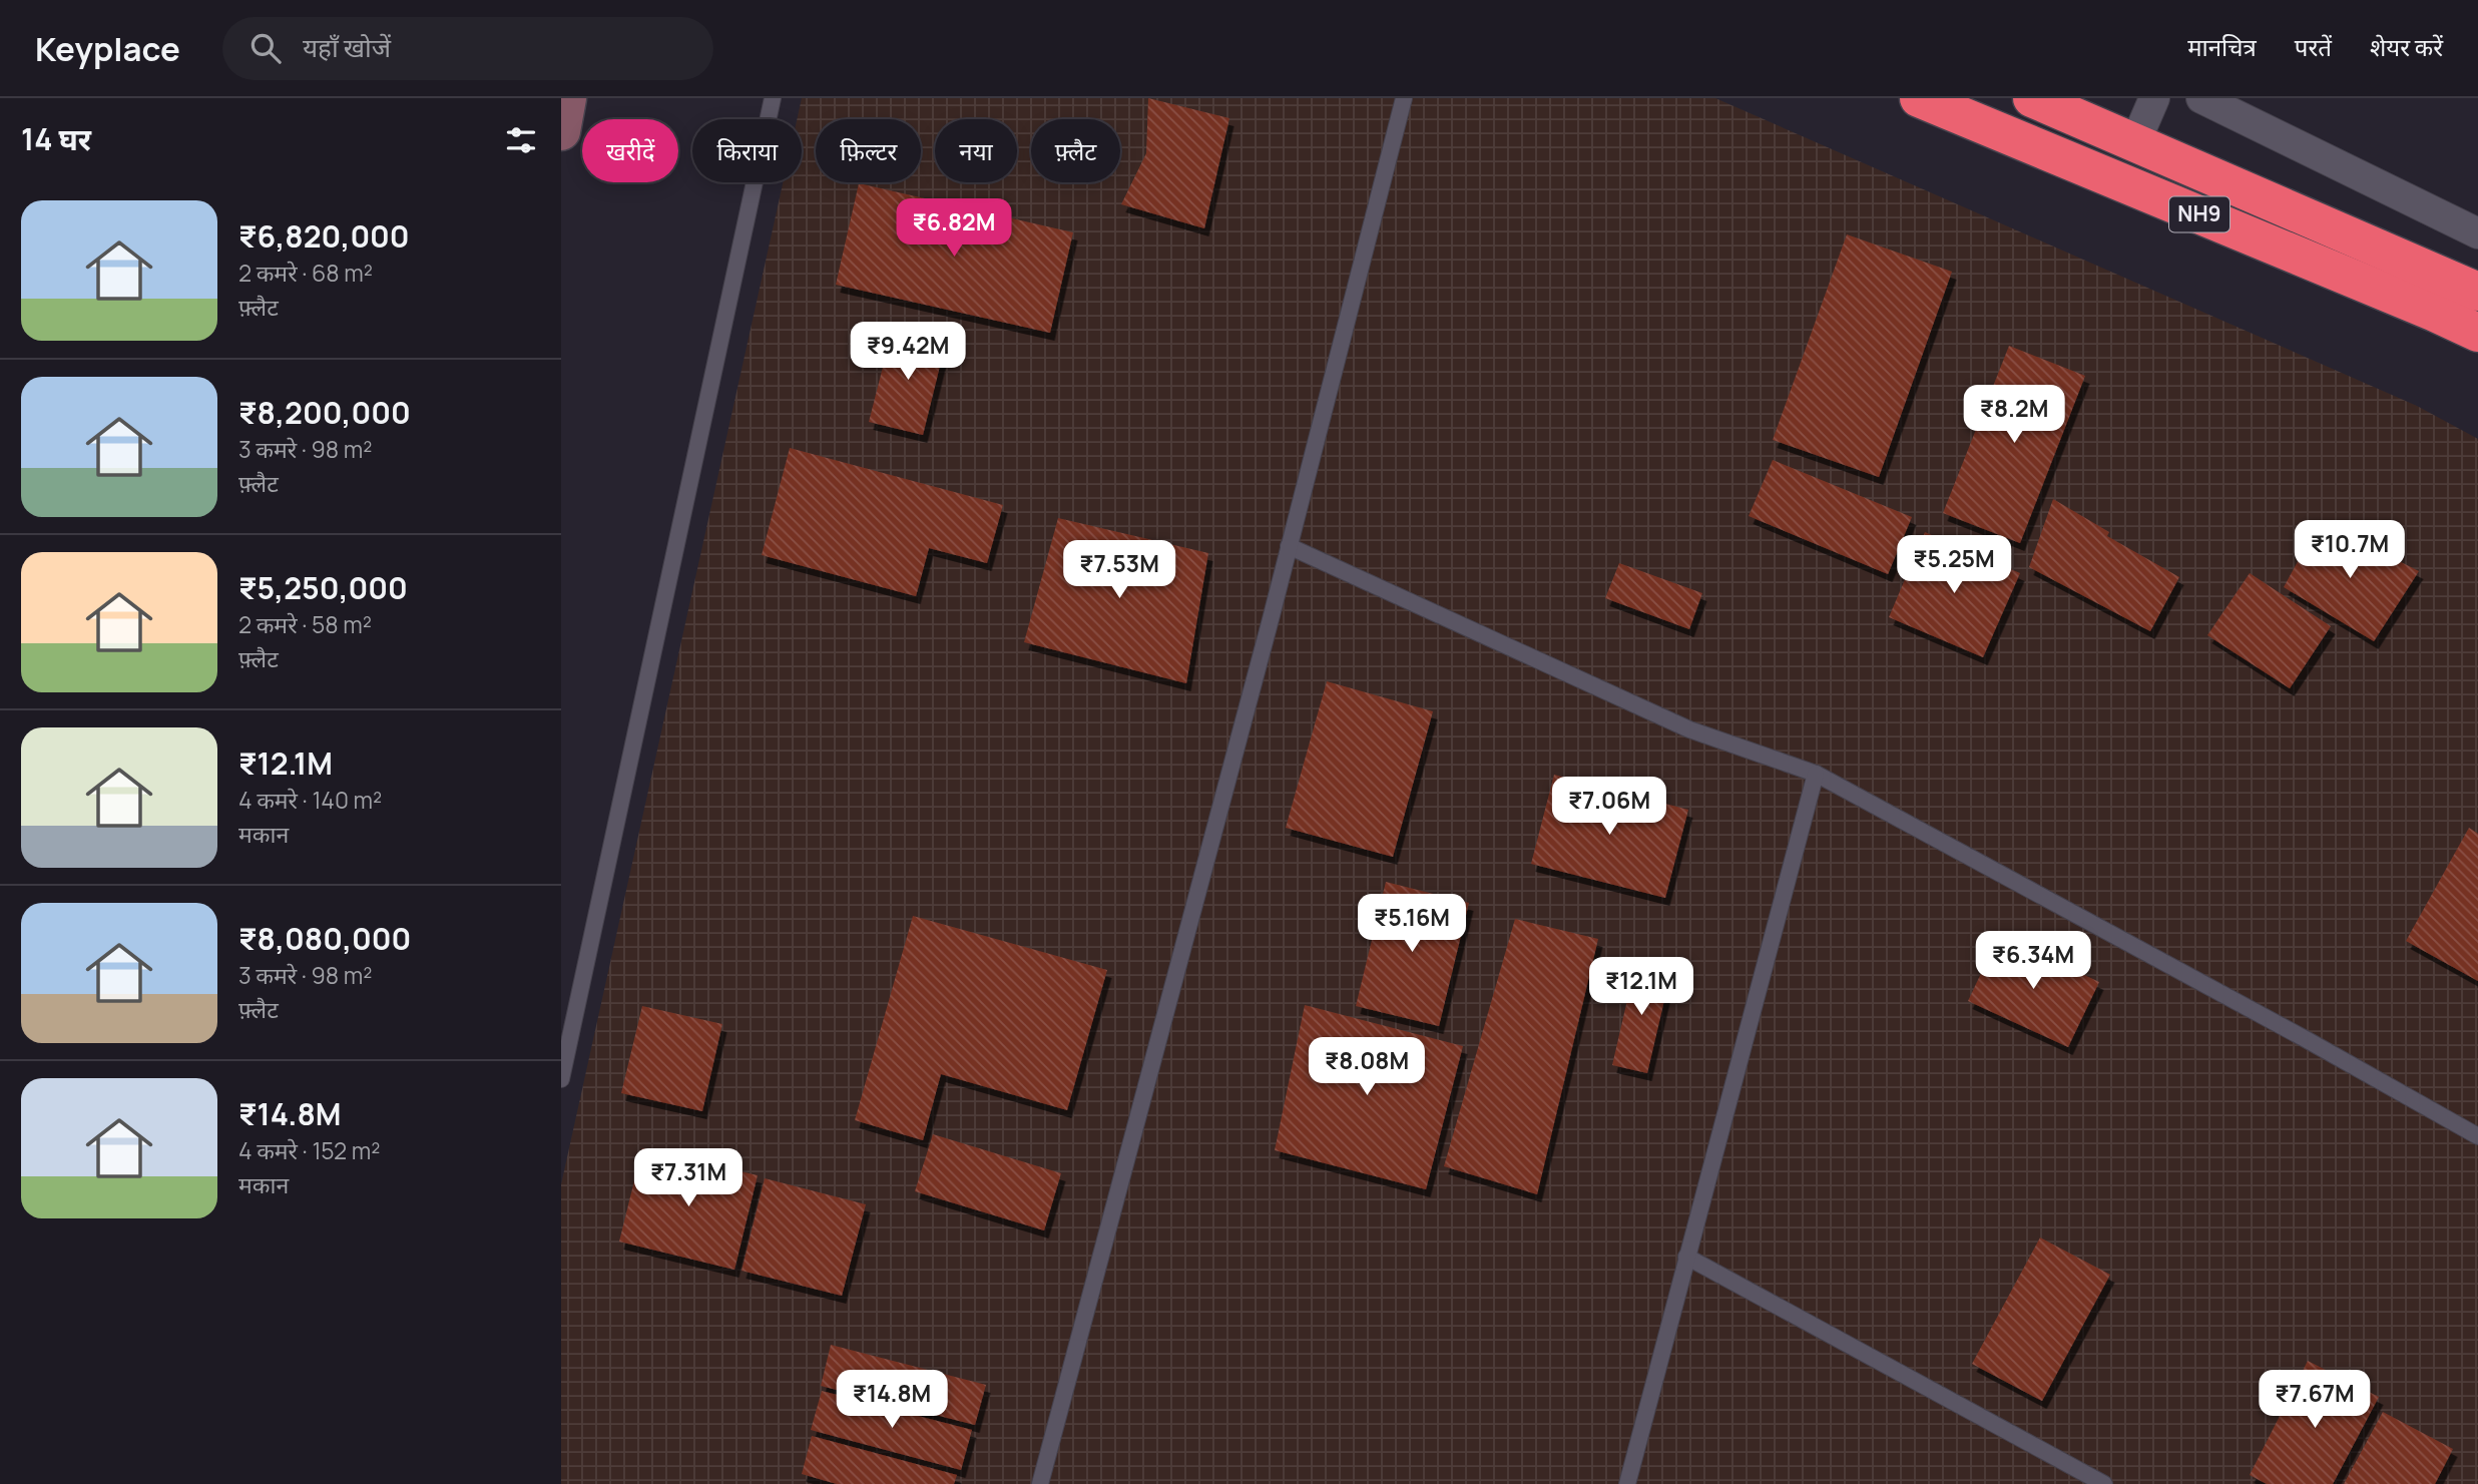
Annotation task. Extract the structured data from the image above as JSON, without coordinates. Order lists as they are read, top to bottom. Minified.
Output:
{"streets":{"highway":["NH9"]},"page":{"header":"Keyplace","search":"यहाँ खोजें","nav":["मानचित्र","परतें","शेयर करें"],"heading":"14 घर","chip":["खरीदें","किराया","फ़िल्टर","नया","फ़्लैट"],"list":[{"name":"₹6,820,000","note":"2 कमरे · 68 m² · फ़्लैट"},{"name":"₹8,200,000","note":"3 कमरे · 98 m² · फ़्लैट"},{"name":"₹5,250,000","note":"2 कमरे · 58 m² · फ़्लैट"},{"name":"₹12.1M","note":"4 कमरे · 140 m² · मकान"},{"name":"₹8,080,000","note":"3 कमरे · 98 m² · फ़्लैट"},{"name":"₹14.8M","note":"4 कमरे · 152 m² · मकान"}],"price":["₹6.82M","₹9.42M","₹8.2M","₹10.7M","₹5.25M","₹7.53M","₹7.06M","₹5.16M","₹6.34M","₹12.1M","₹8.08M","₹7.31M","₹14.8M","₹7.67M"]}}
